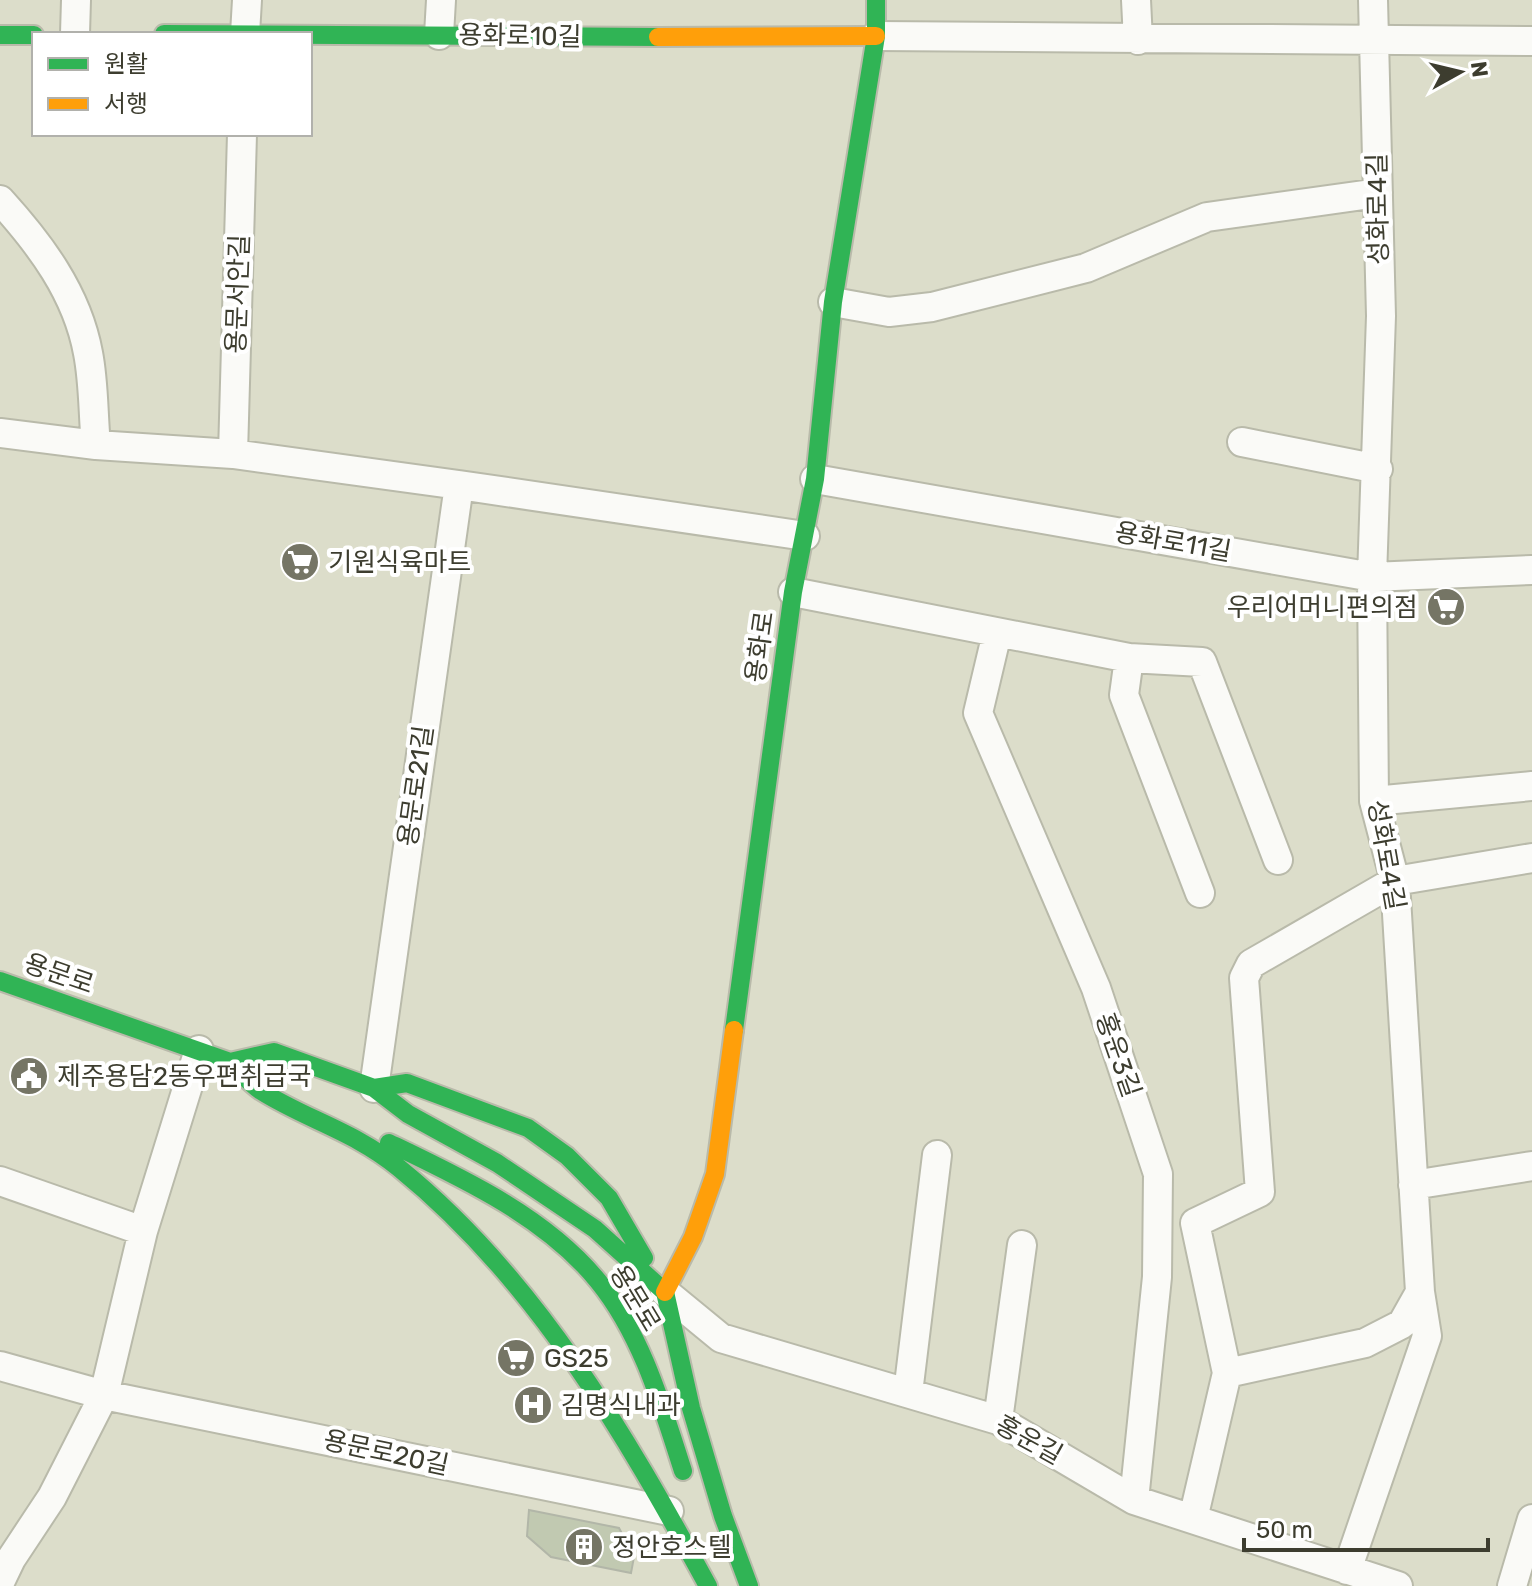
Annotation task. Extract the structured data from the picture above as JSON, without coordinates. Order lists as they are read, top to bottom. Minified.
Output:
{"streets":{"main road":["용화로10길","용화로","용문로"],"street":["성화로4길","용문서안길","용화로11길","용문로21길","홍운3길","홍운길","용문로20길"]},"crossings":[["용화로10길","용화로"],["성화로4길","용화로11길"],["성화로4길","홍운길"],["용화로11길","용화로"],["용화로","용문로"],["용화로","홍운길"],["용문로21길","용문로"],["용문로","홍운길"],["용문로","용문로20길"],["홍운3길","홍운길"]],"places":{"supermarket":["기원식육마트","우리어머니편의점","GS25"],"public building":["제주용담2동우편취급국"],"hospital":["김명식내과"],"building":["정안호스텔"]},"legend":["원활","서행"],"scale_bar":"50 m","north":"right"}
